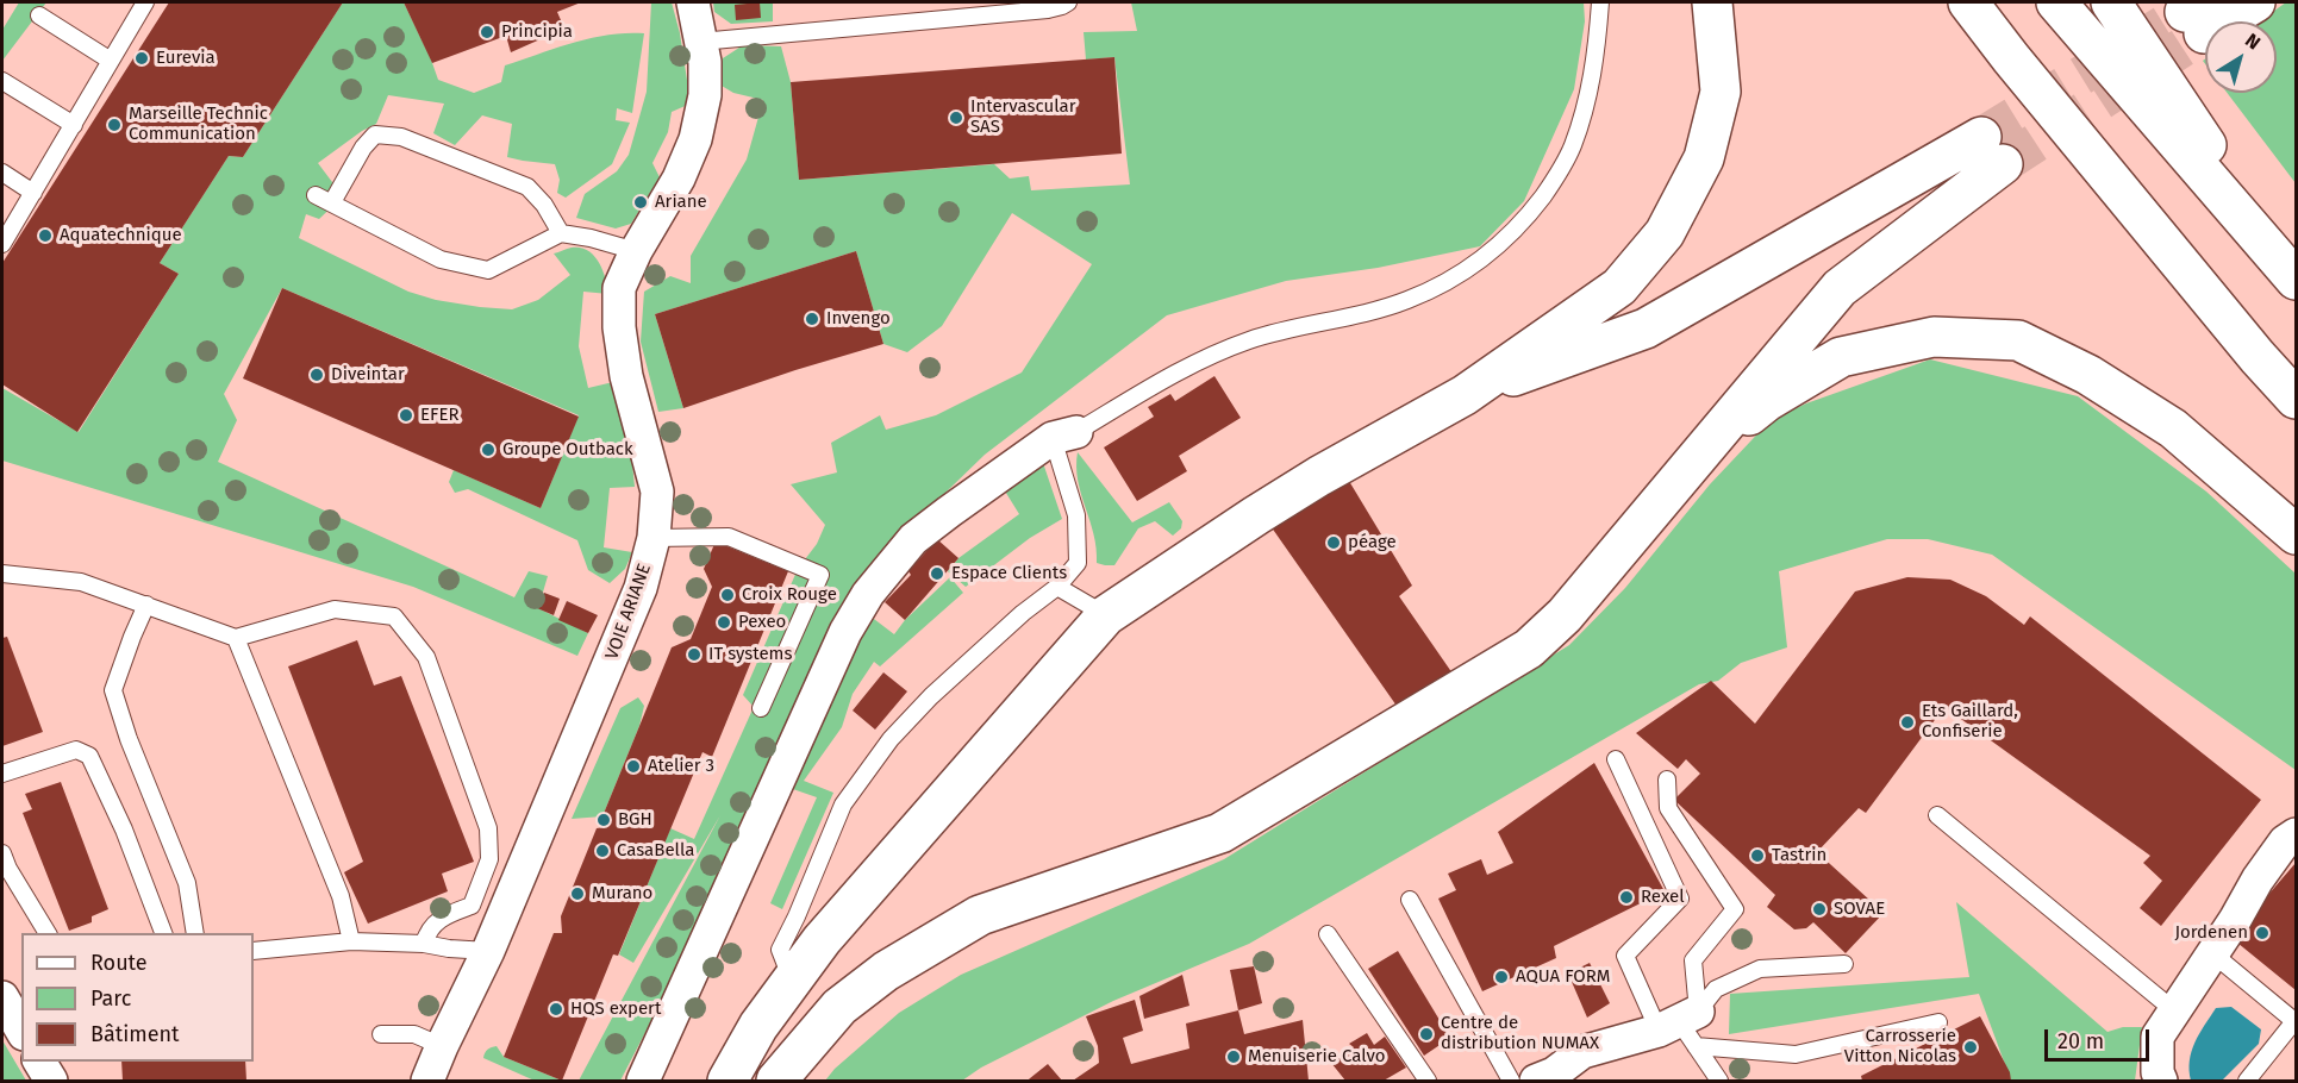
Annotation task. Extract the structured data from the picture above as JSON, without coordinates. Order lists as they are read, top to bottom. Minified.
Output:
{"streets":{"street":["VOIE ARIANE"]},"places":["Principia","Eurevia","Intervascular SAS","Marseille Technic Communication","Ariane","Aquatechnique","Invengo","Diveintar","EFER","Groupe Outback","péage","Espace Clients","Croix Rouge","Pexeo","IT systems","Ets Gaillard, Confiserie","Atelier 3","BGH","CasaBella","Tastrin","Murano","Rexel","SOVAE","Jordenen","AQUA FORM","HQS expert","Centre de distribution NUMAX","Carrosserie Vitton Nicolas","Menuiserie Calvo"],"legend":["Route","Parc","Bâtiment"],"scale_bar":"20 m","north":"top right"}
